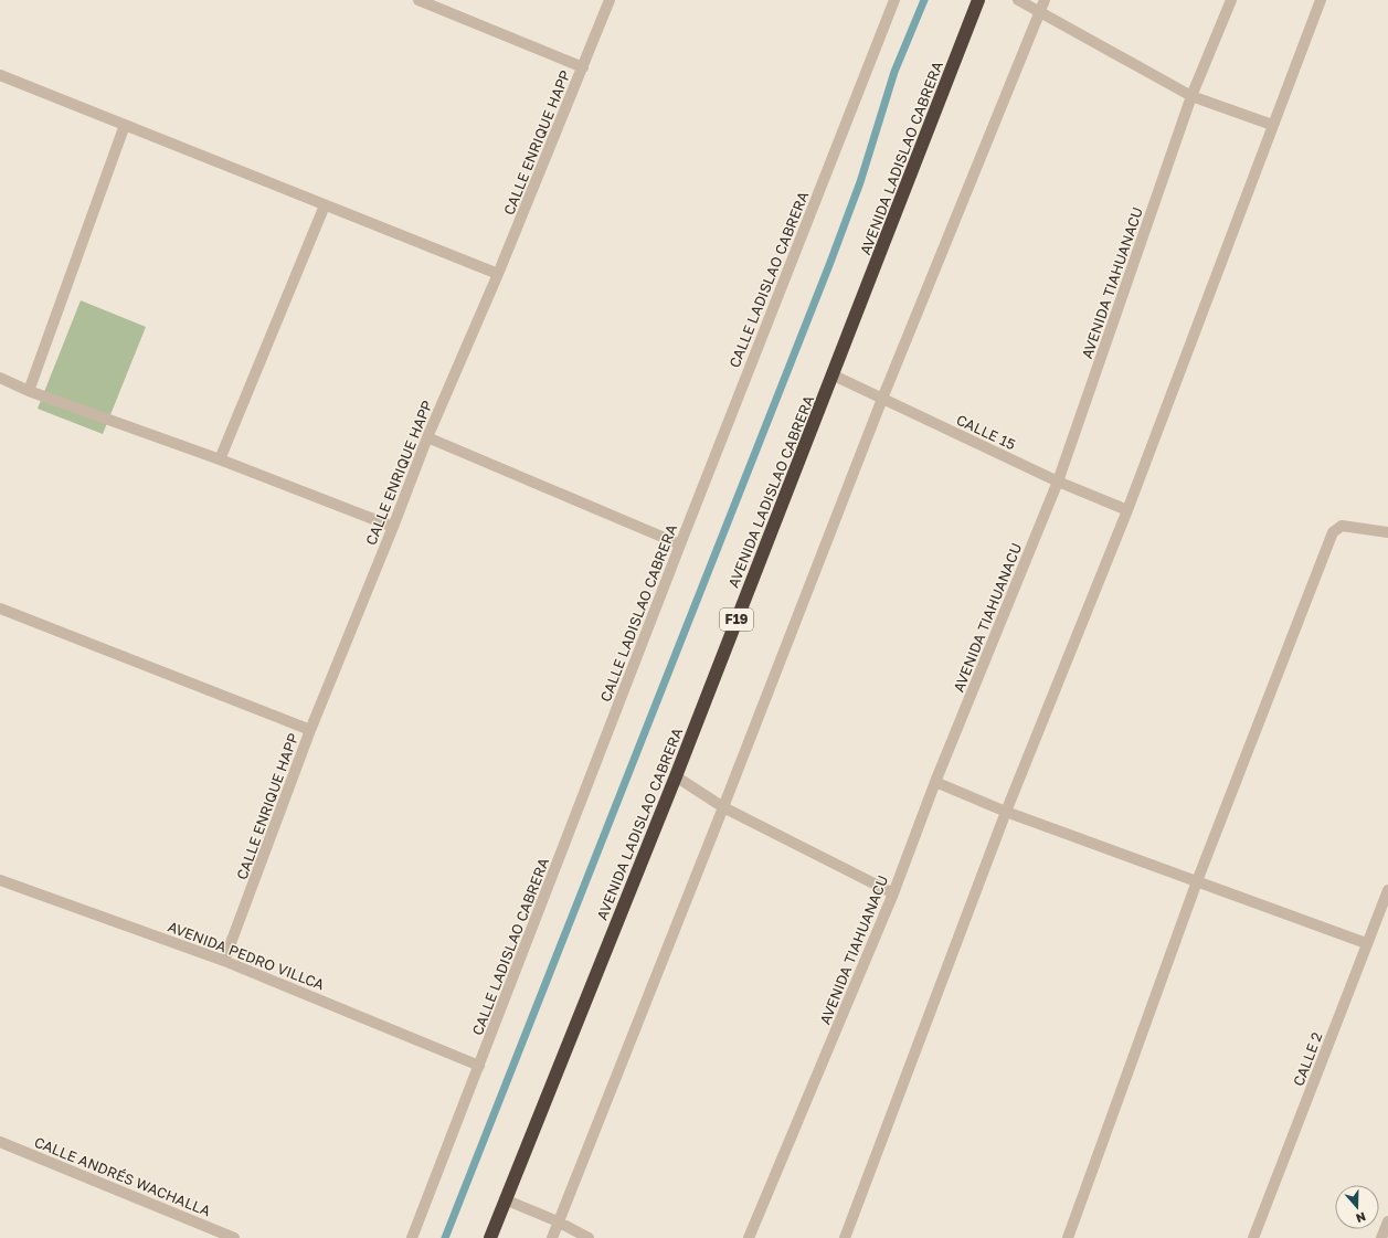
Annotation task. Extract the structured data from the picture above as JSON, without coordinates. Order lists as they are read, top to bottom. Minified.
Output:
{"streets":{"highway":["AVENIDA LADISLAO CABRERA","F19"],"street":["CALLE ENRIQUE HAPP","CALLE LADISLAO CABRERA","AVENIDA TIAHUANACU","CALLE 15","AVENIDA PEDRO VILLCA","CALLE 2","CALLE ANDRÉS WACHALLA"]},"crossings":[["CALLE ENRIQUE HAPP","AVENIDA PEDRO VILLCA"],["AVENIDA LADISLAO CABRERA","CALLE 15"],["CALLE LADISLAO CABRERA","AVENIDA PEDRO VILLCA"],["AVENIDA TIAHUANACU","CALLE 15"]],"north":"bottom"}
